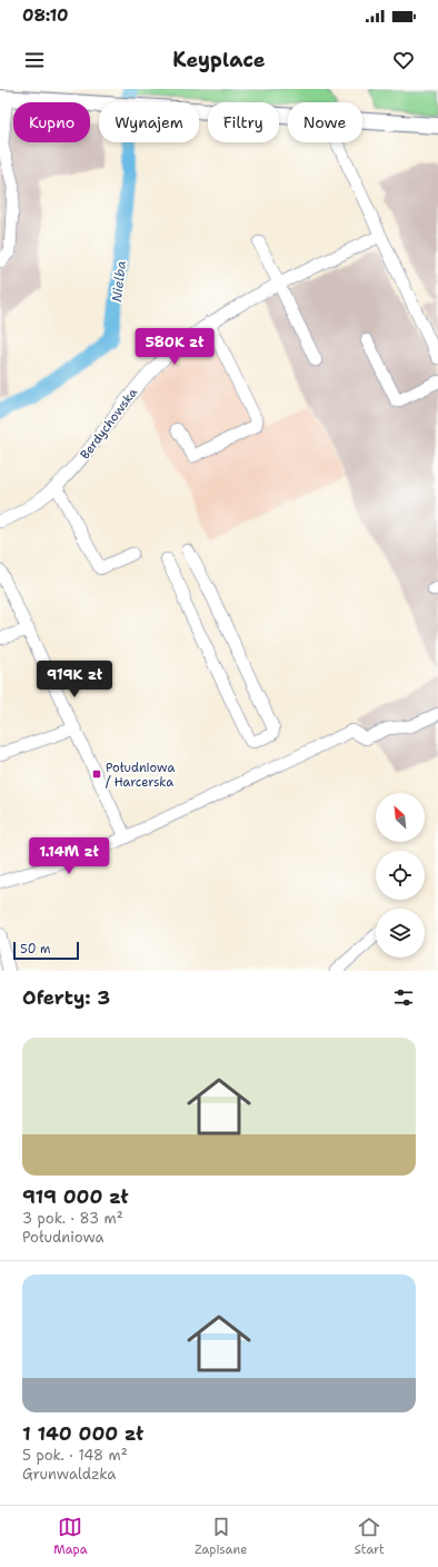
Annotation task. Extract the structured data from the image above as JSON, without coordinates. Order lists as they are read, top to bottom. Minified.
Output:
{"streets":{"street":["Berdychowska"]},"water":["Nielba"],"places":{"transit":["Południowa / Harcerska"]},"scale_bar":"50 m","north":"top left","page":{"status":"08:10","header":"Keyplace","chip":["Kupno","Wynajem","Filtry","Nowe"],"price":["580K zł","919K zł","1.14M zł"],"scale":"50 m","heading":"Oferty: 3","list":[{"name":"919 000 zł","note":"3 pok. · 83 m² · Południowa"},{"name":"1 140 000 zł","note":"5 pok. · 148 m² · Grunwaldzka"}],"tabs":["Mapa","Zapisane","Start"]}}
